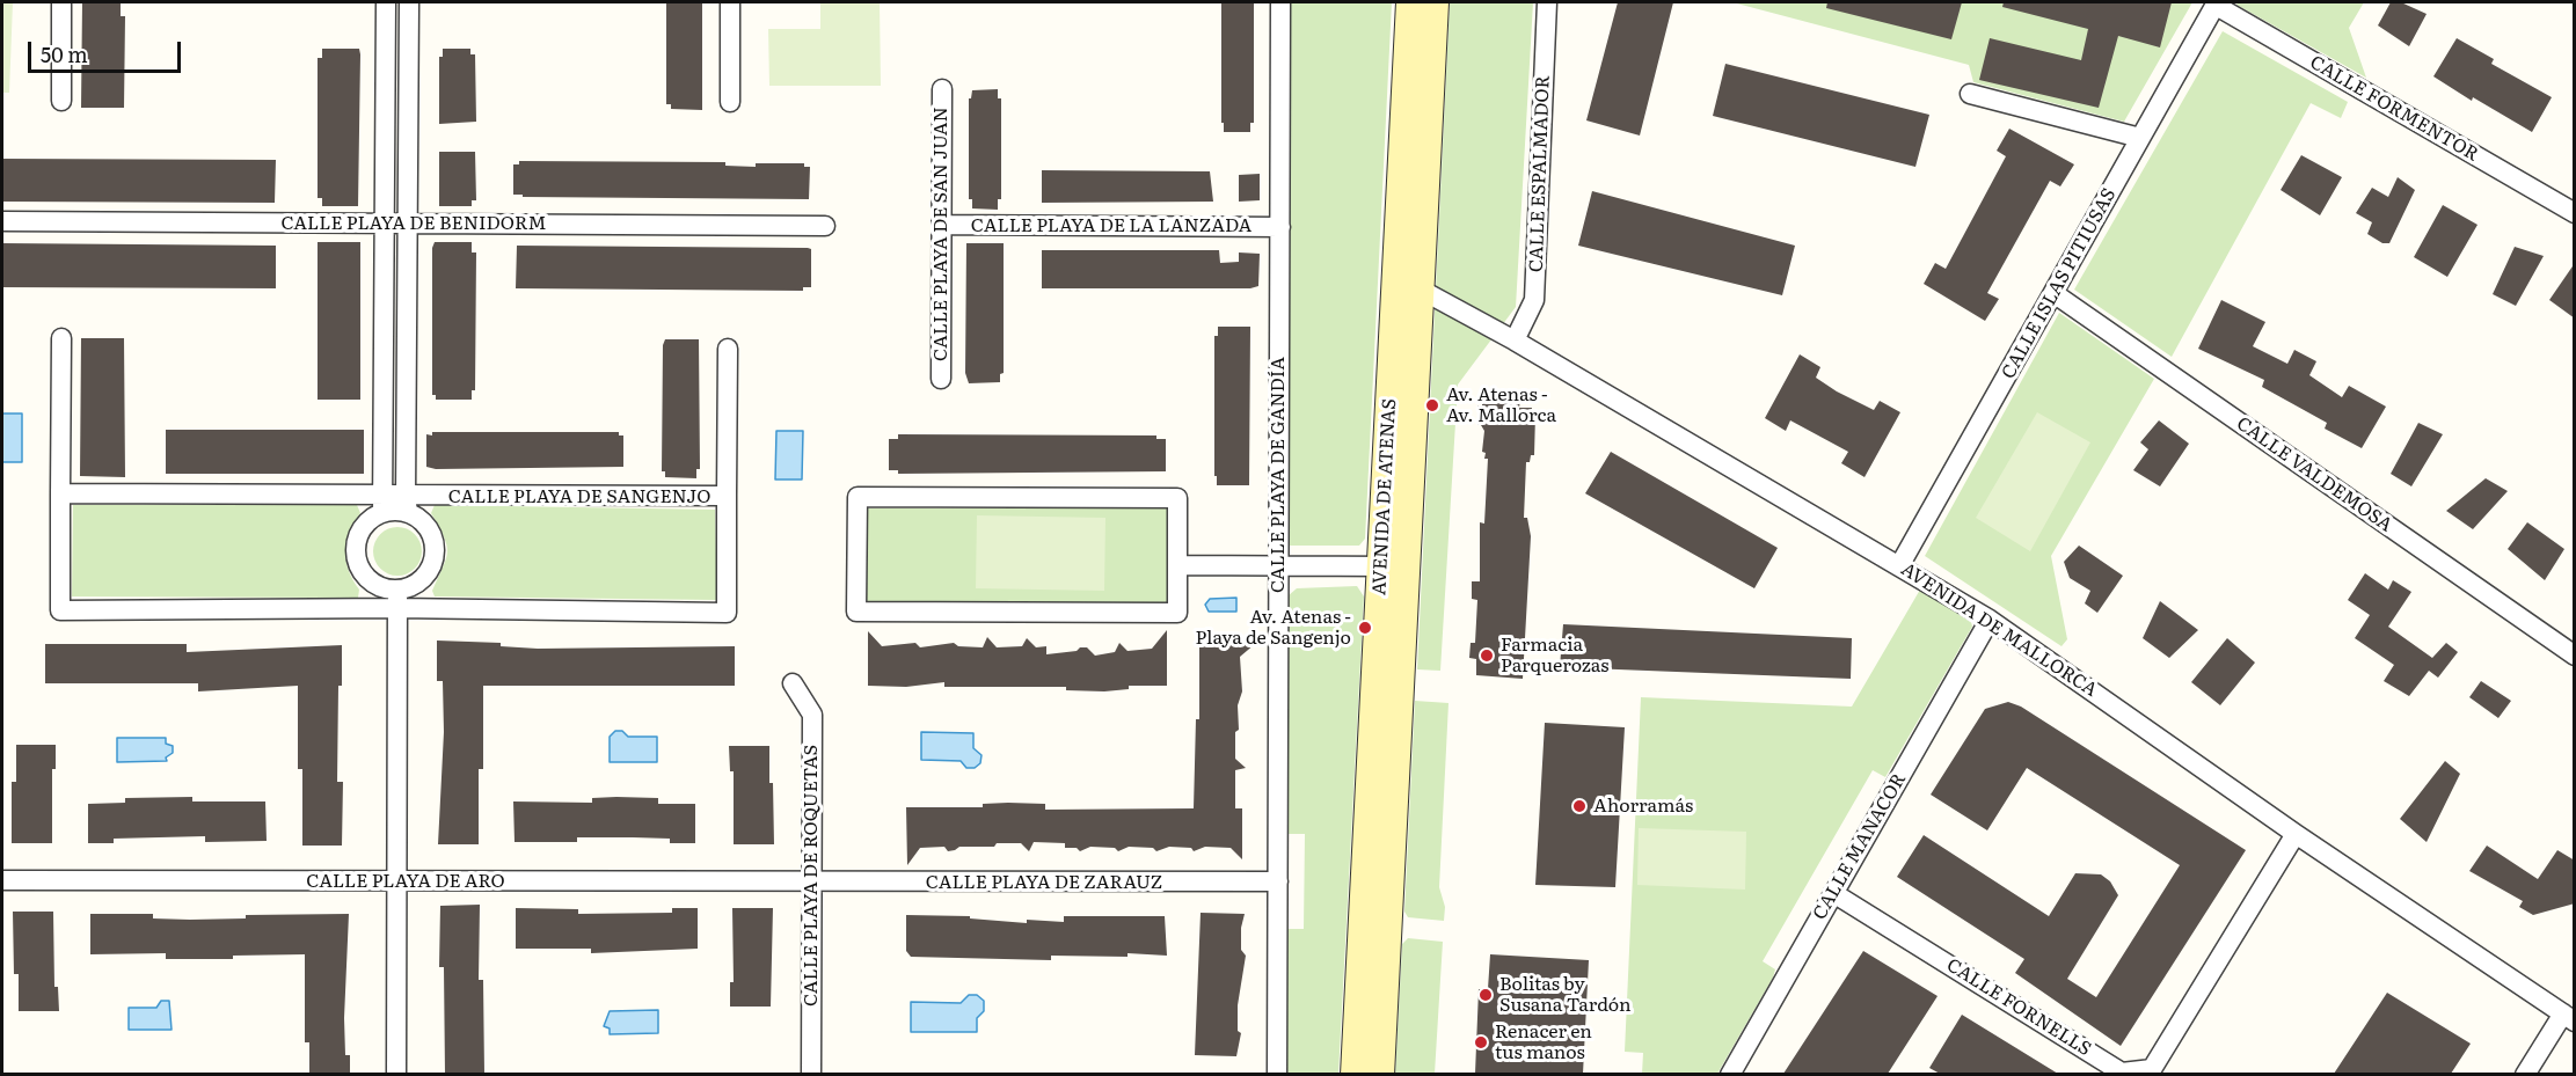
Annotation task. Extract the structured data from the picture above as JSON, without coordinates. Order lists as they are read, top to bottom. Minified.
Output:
{"streets":{"main road":["AVENIDA DE ATENAS"],"street":["CALLE FORMENTOR","CALLE ESPALMADOR","CALLE PLAYA DE BENIDORM","CALLE PLAYA DE LA LANZADA","CALLE PLAYA DE SAN JUAN","CALLE ISLAS PITIUSAS","CALLE PLAYA DE GANDÍA","CALLE VALDEMOSA","CALLE PLAYA DE SANGENJO","AVENIDA DE MALLORCA","CALLE MANACOR","CALLE PLAYA DE ROQUETAS","CALLE PLAYA DE ARO","CALLE PLAYA DE ZARAUZ","CALLE FORNELLS"]},"crossings":[["CALLE FORMENTOR","CALLE ISLAS PITIUSAS"],["CALLE ESPALMADOR","AVENIDA DE MALLORCA"],["CALLE PLAYA DE LA LANZADA","CALLE PLAYA DE SAN JUAN"],["CALLE PLAYA DE LA LANZADA","CALLE PLAYA DE GANDÍA"],["CALLE ISLAS PITIUSAS","CALLE VALDEMOSA"],["CALLE ISLAS PITIUSAS","AVENIDA DE MALLORCA"],["CALLE PLAYA DE GANDÍA","CALLE PLAYA DE ZARAUZ"],["AVENIDA DE ATENAS","AVENIDA DE MALLORCA"],["AVENIDA DE MALLORCA","CALLE MANACOR"],["AVENIDA DE MALLORCA","CALLE FORNELLS"],["CALLE MANACOR","CALLE FORNELLS"],["CALLE PLAYA DE ROQUETAS","CALLE PLAYA DE ARO"],["CALLE PLAYA DE ROQUETAS","CALLE PLAYA DE ZARAUZ"],["CALLE PLAYA DE ARO","CALLE PLAYA DE ZARAUZ"]],"places":["Av. Atenas - Av. Mallorca","Av. Atenas - Playa de Sangenjo","Farmacia Parquerozas","Ahorramás","Bolitas by Susana Tardón","Renacer en tus manos"],"scale_bar":"50 m"}
